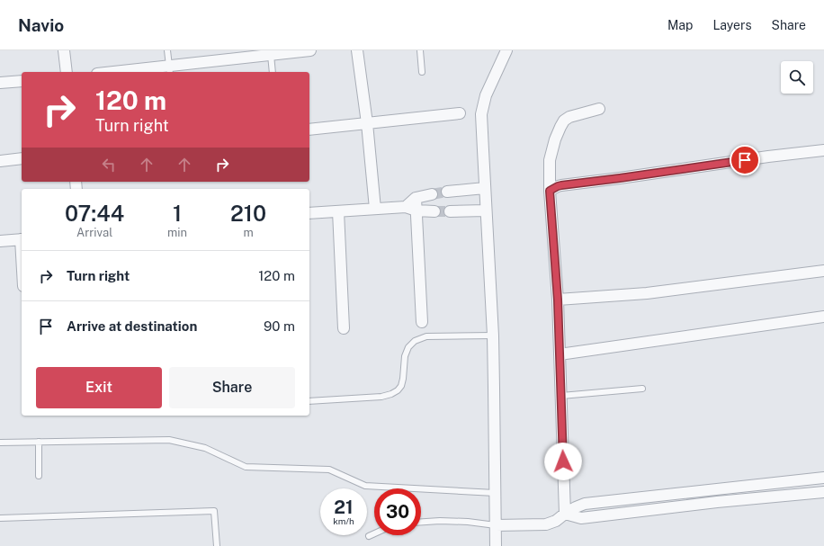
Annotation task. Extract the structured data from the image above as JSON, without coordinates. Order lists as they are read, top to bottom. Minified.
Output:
{"page":{"header":"Navio","nav":["Map","Layers","Share"],"turn":["120 m","Turn right"],"eta":["07:44","Arrival","1","min","210","m"],"list":[{"name":"Turn right","value":"120 m"},{"name":"Arrive at destination","value":"90 m"}],"buttons":["Exit","Share"],"speed":"21 km/h","limit":"30"}}
